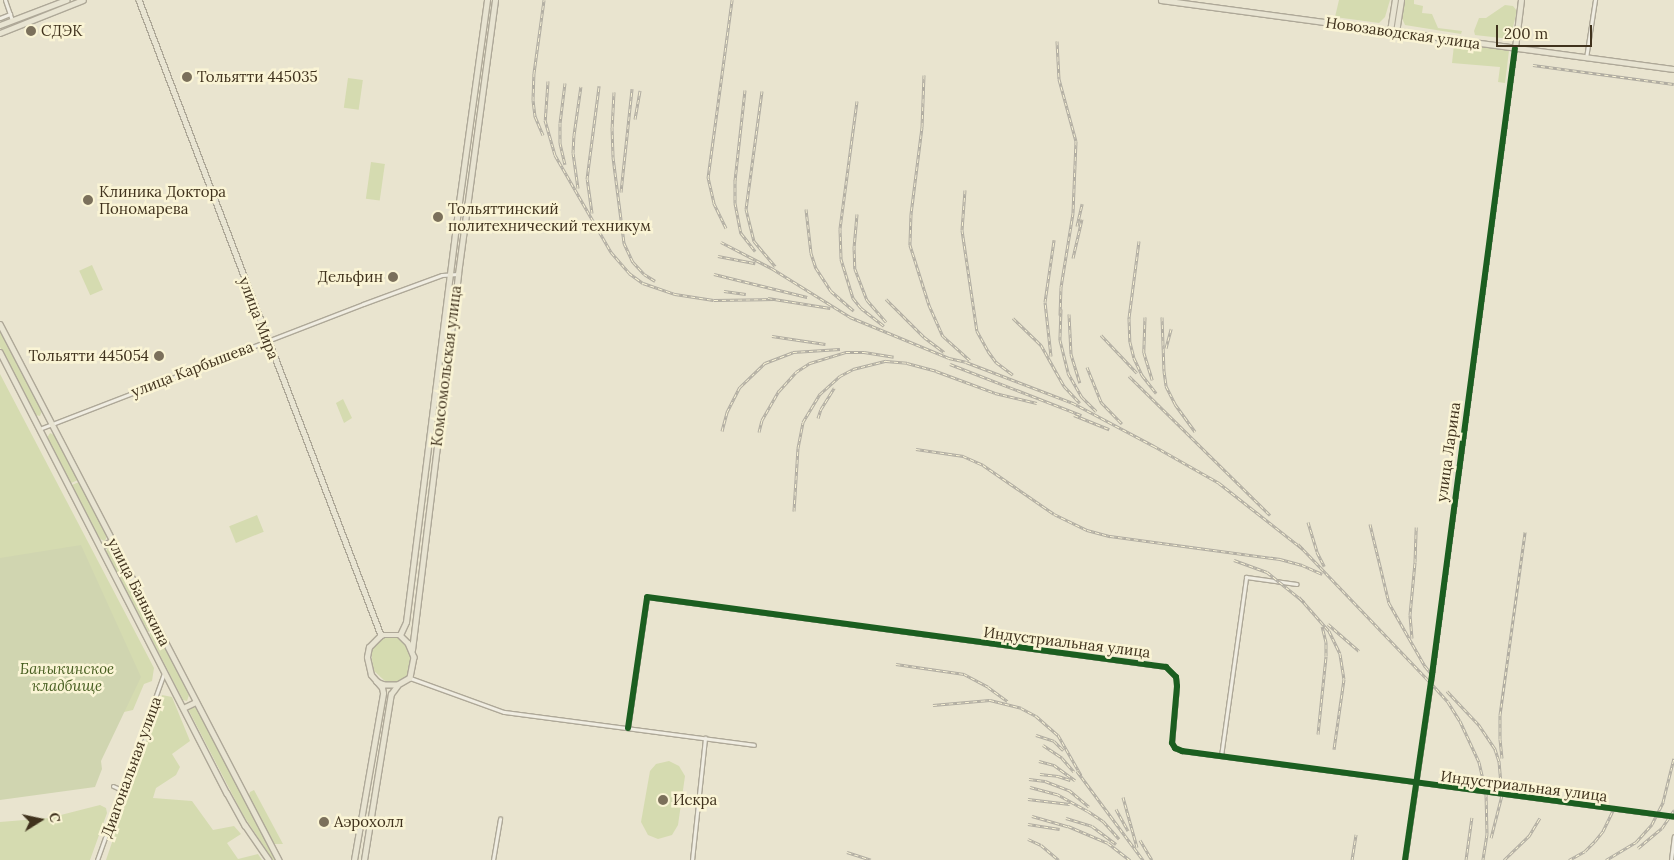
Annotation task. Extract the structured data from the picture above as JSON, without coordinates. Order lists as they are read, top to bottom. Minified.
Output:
{"streets":{"main road":["Новозаводская улица","улица Мира","Комсомольская улица","улица Ларина","улица Баныкина"],"street":["улица Карбышева","Индустриальная улица","Диагональная улица"]},"crossings":[["Новозаводская улица","улица Ларина"],["улица Мира","Комсомольская улица"],["улица Мира","улица Карбышева"],["Комсомольская улица","улица Карбышева"],["улица Карбышева","улица Баныкина"],["улица Ларина","Индустриальная улица"],["улица Баныкина","Диагональная улица"]],"parks":["Баныкинское кладбище"],"places":["СДЭК","Тольятти 445035","Клиника Доктора Пономарева","Тольяттинский политехнический техникум","Дельфин","Тольятти 445054","Искра","Аэрохолл"],"scale_bar":"200 m","north":"right"}
